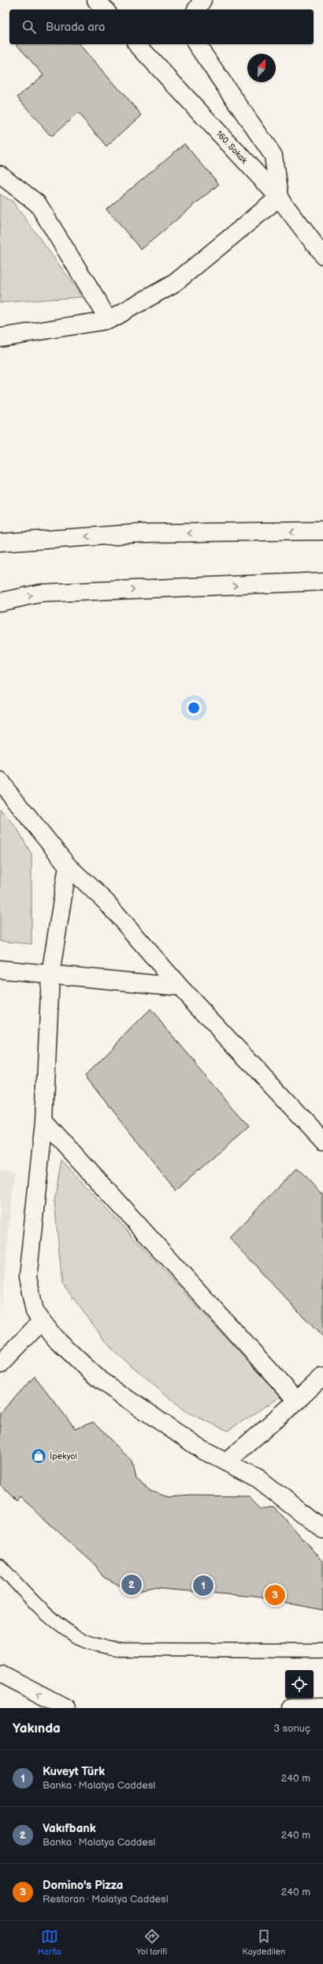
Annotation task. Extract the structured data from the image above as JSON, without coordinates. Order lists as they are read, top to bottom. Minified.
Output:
{"streets":{"main road":["160. Sokak"]},"places":{"shop":["İpekyol"]},"north":"top right","page":{"search":"Burada ara","pins":["2","1","3"],"heading":["Yakında","3 sonuç"],"list":[{"mark":"1","name":"Kuveyt Türk","note":"Banka · Malatya Caddesi","value":"240 m"},{"mark":"2","name":"Vakıfbank","note":"Banka · Malatya Caddesi","value":"240 m"},{"mark":"3","name":"Domino's Pizza","note":"Restoran · Malatya Caddesi","value":"240 m"}],"nav":["Harita","Yol tarifi","Kaydedilen"]}}
